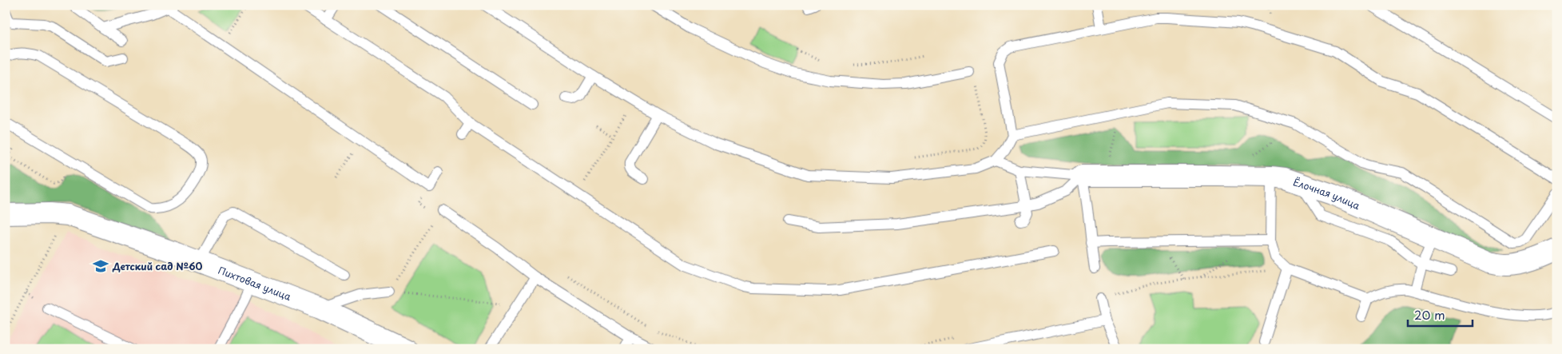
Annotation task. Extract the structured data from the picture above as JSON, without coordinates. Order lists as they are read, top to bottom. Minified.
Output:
{"streets":{"street":["Ёлочная улица","Пихтовая улица"]},"places":{"school or university":["Детский сад №60"]},"scale_bar":"20 m"}
